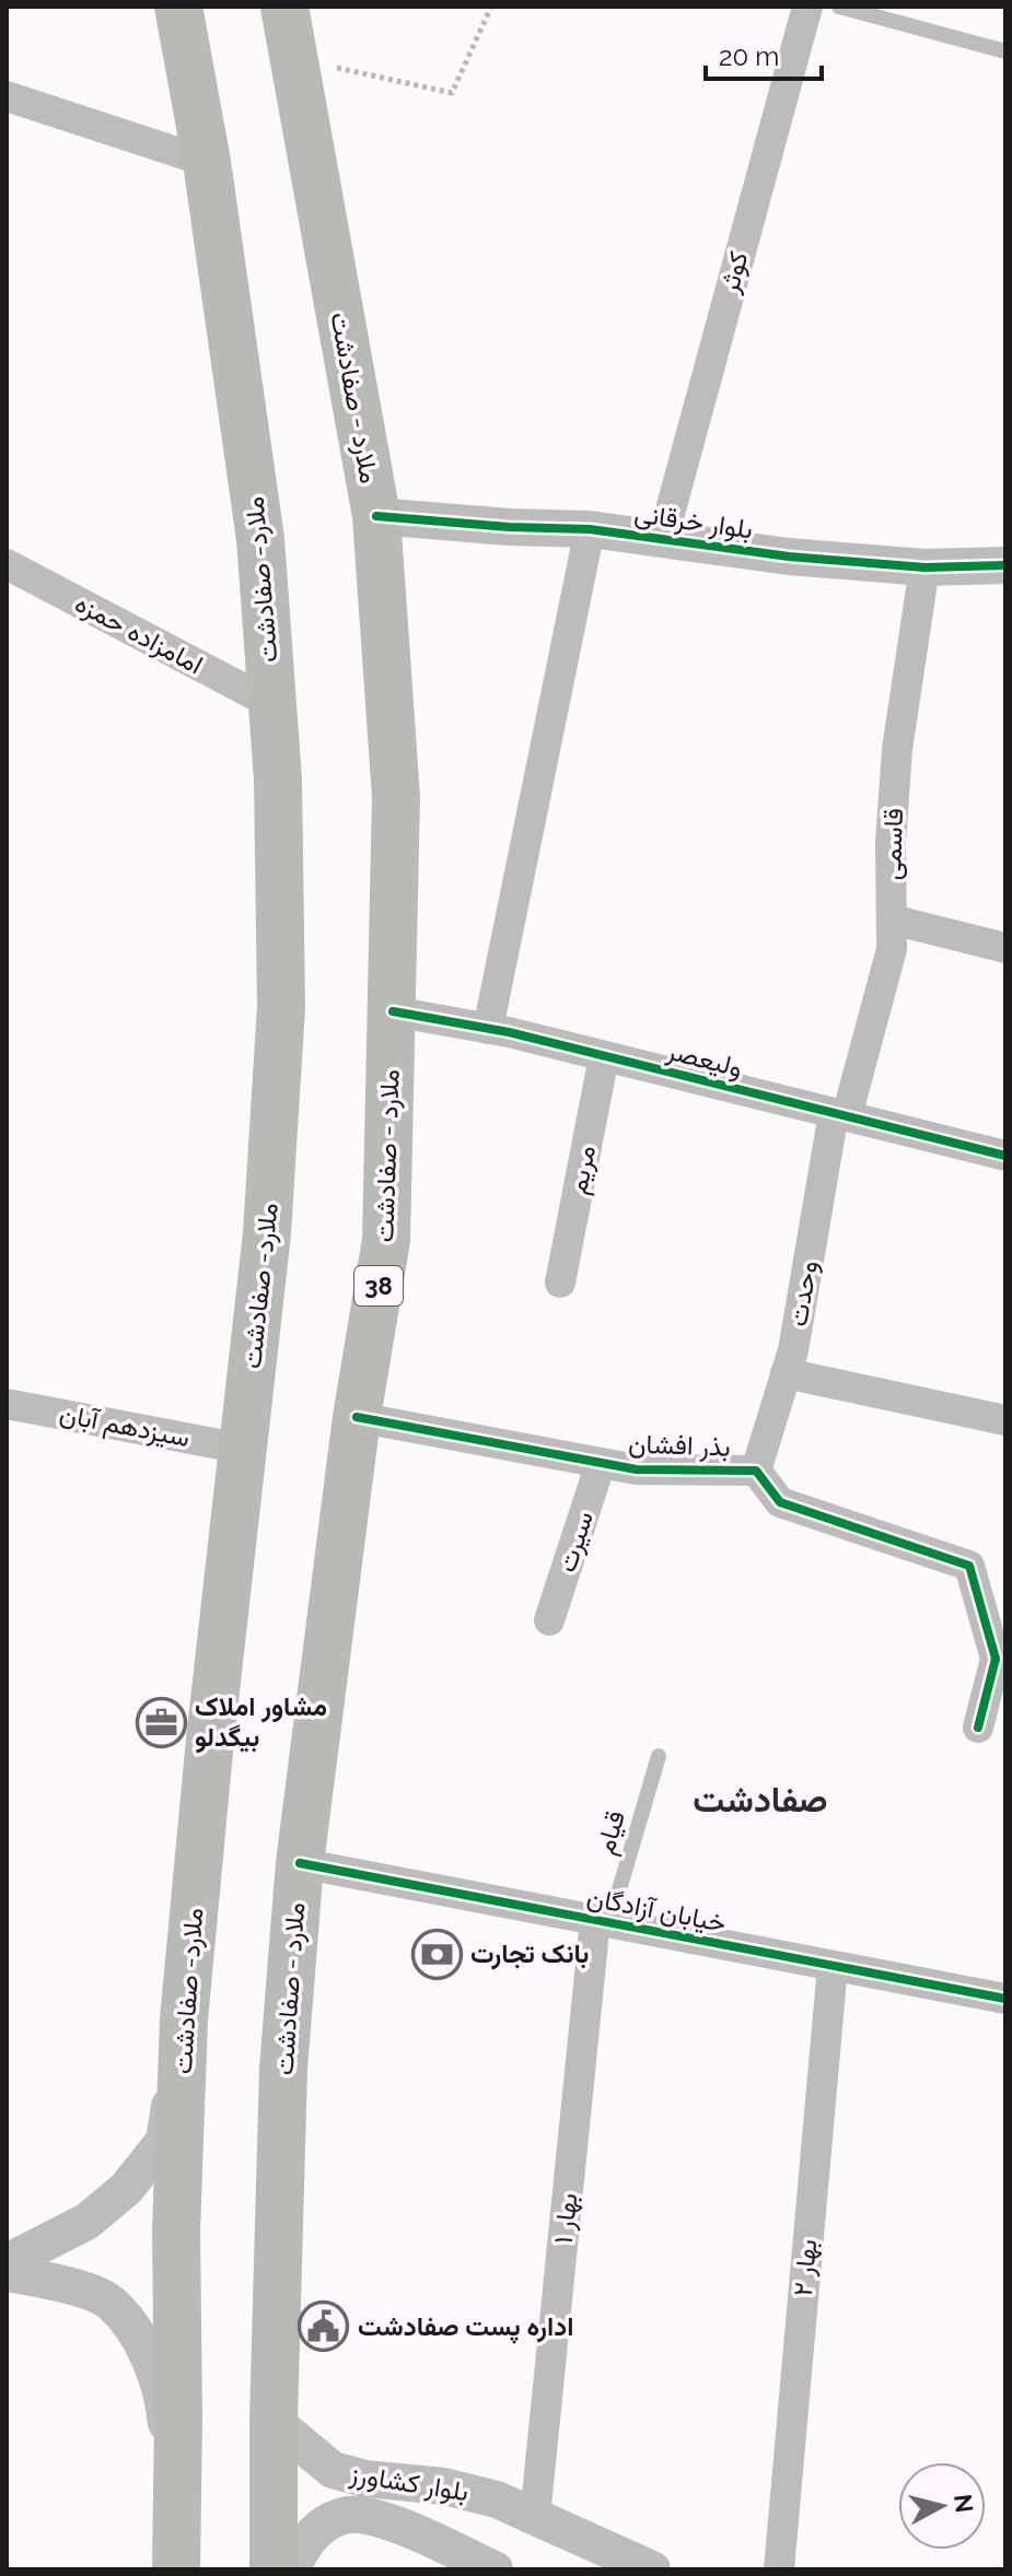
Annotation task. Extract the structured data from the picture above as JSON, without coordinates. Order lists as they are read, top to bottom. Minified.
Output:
{"streets":{"highway":["ملارد - صفادشت","ملارد- صفادشت","38"],"street":["کوثر","بلوار خرقانی","امامزاده حمزه","قاسمی","ولیعصر","مریم","وحدت","سیزدهم آبان","بذر افشان","سیرت","خیابان آزادگان","بهار ۱","بهار ۲","بلوار کشاورز"],"lane":["قیام"]},"crossings":[["کوثر","بلوار خرقانی"],["ملارد - صفادشت","بلوار خرقانی"],["ملارد - صفادشت","ولیعصر"],["ملارد - صفادشت","بذر افشان"],["ملارد - صفادشت","خیابان آزادگان"],["ملارد - صفادشت","بلوار کشاورز"],["بلوار خرقانی","قاسمی"],["ملارد- صفادشت","امامزاده حمزه"],["ملارد- صفادشت","سیزدهم آبان"],["قاسمی","ولیعصر"],["قاسمی","وحدت"],["ولیعصر","مریم"],["ولیعصر","وحدت"],["وحدت","بذر افشان"],["بذر افشان","سیرت"],["قیام","خیابان آزادگان"],["قیام","بهار ۱"],["خیابان آزادگان","بهار ۱"],["خیابان آزادگان","بهار ۲"],["بهار ۱","بلوار کشاورز"]],"districts":["صفادشت"],"places":{"office":["مشاور املاک بیگدلو"],"bank":["بانک تجارت"],"public building":["اداره پست صفادشت"]},"scale_bar":"20 m","north":"right"}
